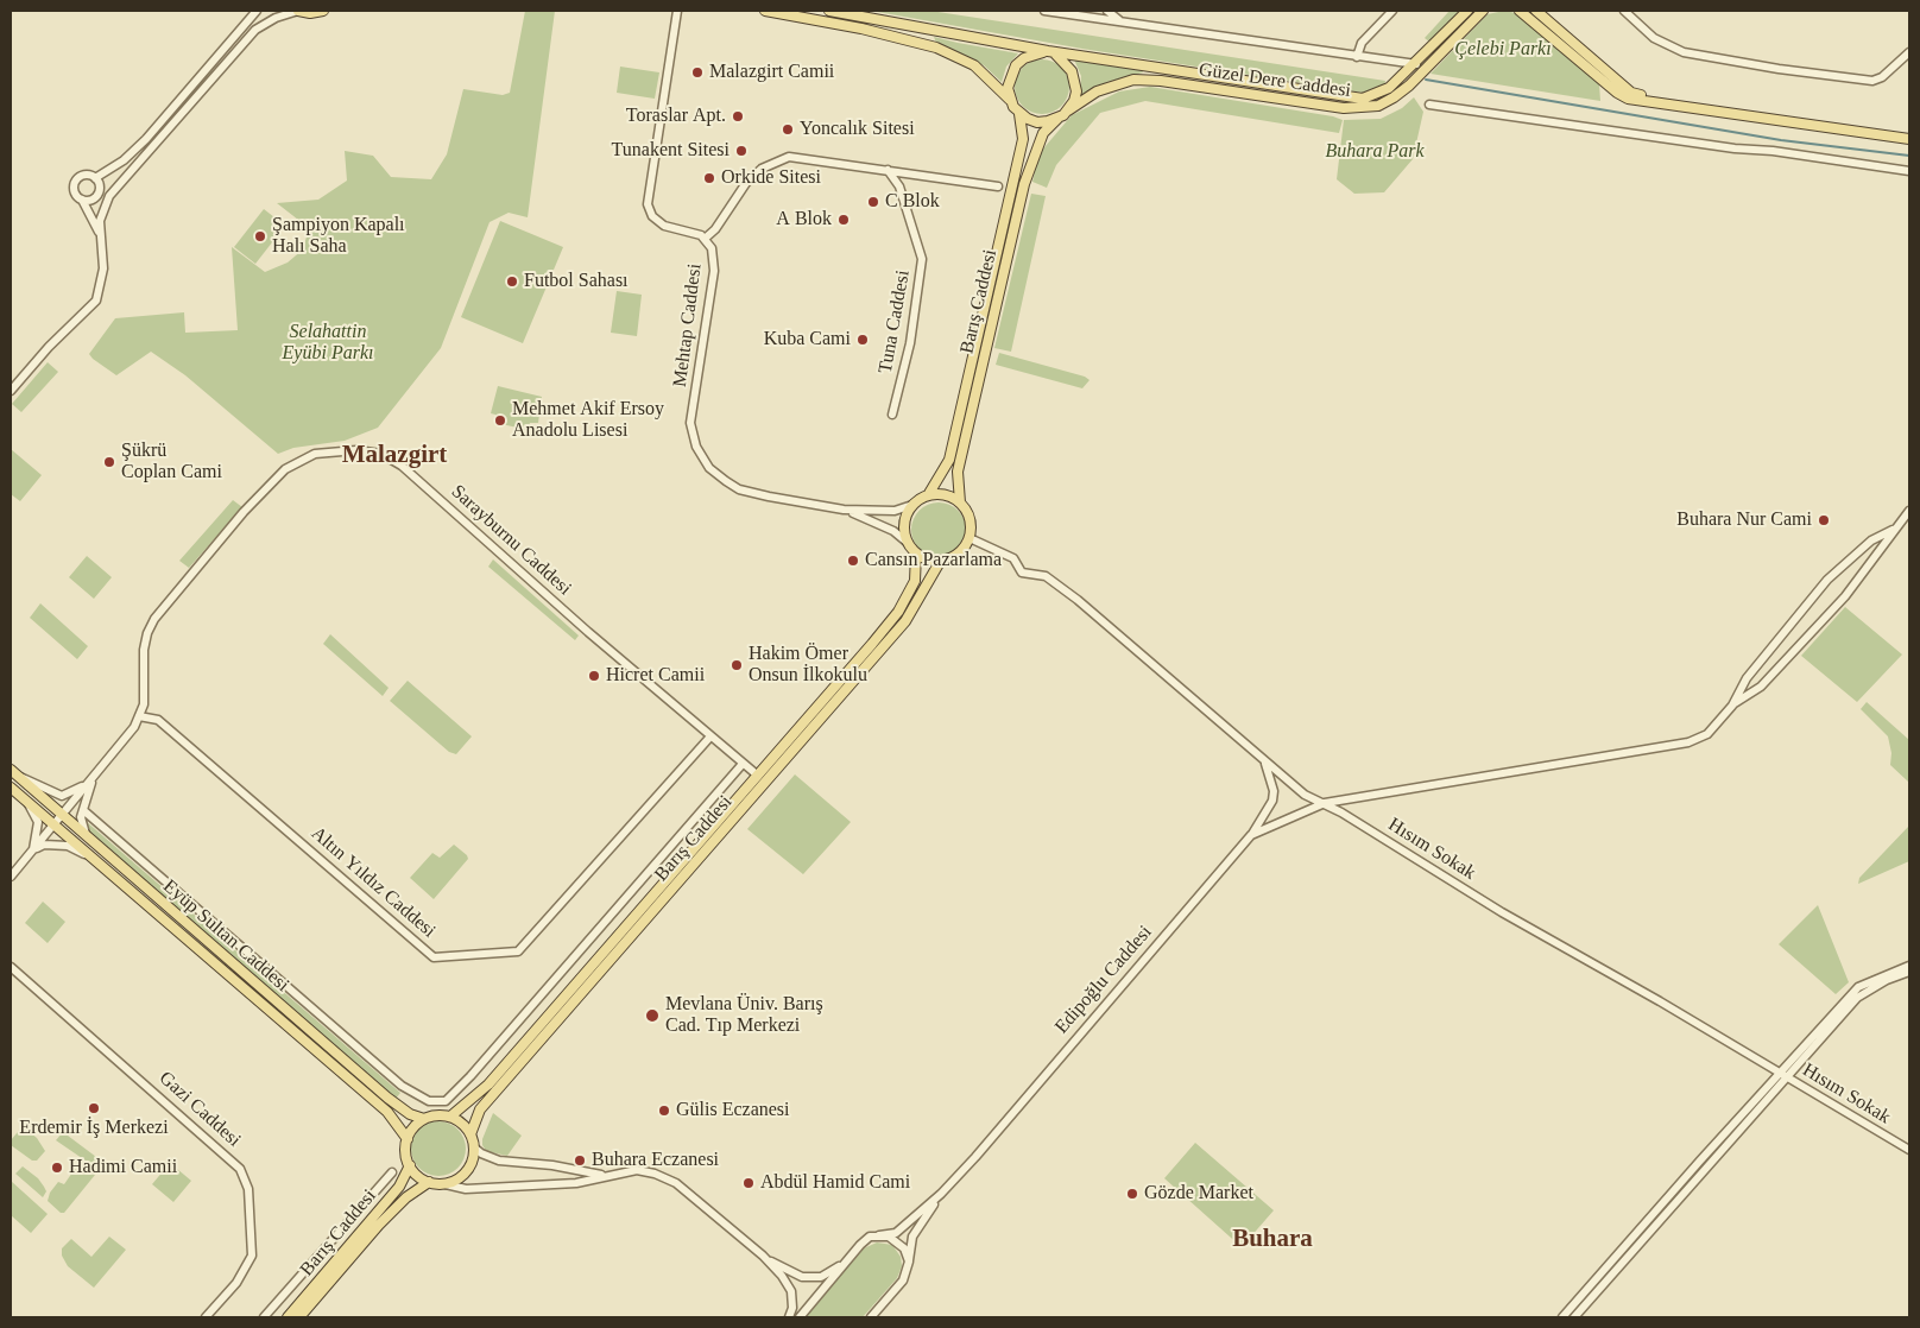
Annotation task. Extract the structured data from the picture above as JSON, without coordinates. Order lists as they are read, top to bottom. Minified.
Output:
{"streets":{"main road":["Güzel Dere Caddesi","Barış Caddesi","Eyüp Sultan Caddesi"],"street":["Tuna Caddesi","Mehtap Caddesi","Sarayburnu Caddesi","Hısım Sokak","Altın Yıldız Caddesi","Edipoğlu Caddesi","Gazi Caddesi"]},"crossings":[["Güzel Dere Caddesi","Barış Caddesi"],["Barış Caddesi","Sarayburnu Caddesi"],["Barış Caddesi","Hısım Sokak"],["Barış Caddesi","Eyüp Sultan Caddesi"],["Sarayburnu Caddesi","Altın Yıldız Caddesi"],["Sarayburnu Caddesi","Eyüp Sultan Caddesi"],["Hısım Sokak","Edipoğlu Caddesi"]],"districts":["Malazgirt","Buhara"],"parks":["Çelebi Parkı","Buhara Park","Selahattin Eyübi Parkı"],"places":["Malazgirt Camii","Toraslar Apt.","Yoncalık Sitesi","Tunakent Sitesi","Orkide Sitesi","C Blok","A Blok","Şampiyon Kapalı Halı Saha","Futbol Sahası","Kuba Cami","Mehmet Akif Ersoy Anadolu Lisesi","Şükrü Coplan Cami","Buhara Nur Cami","Cansın Pazarlama","Hakim Ömer Onsun İlkokulu","Hicret Camii","Mevlana Üniv. Barış Cad. Tıp Merkezi","Erdemir İş Merkezi","Gülis Eczanesi","Buhara Eczanesi","Hadimi Camii","Abdül Hamid Cami","Gözde Market"]}
